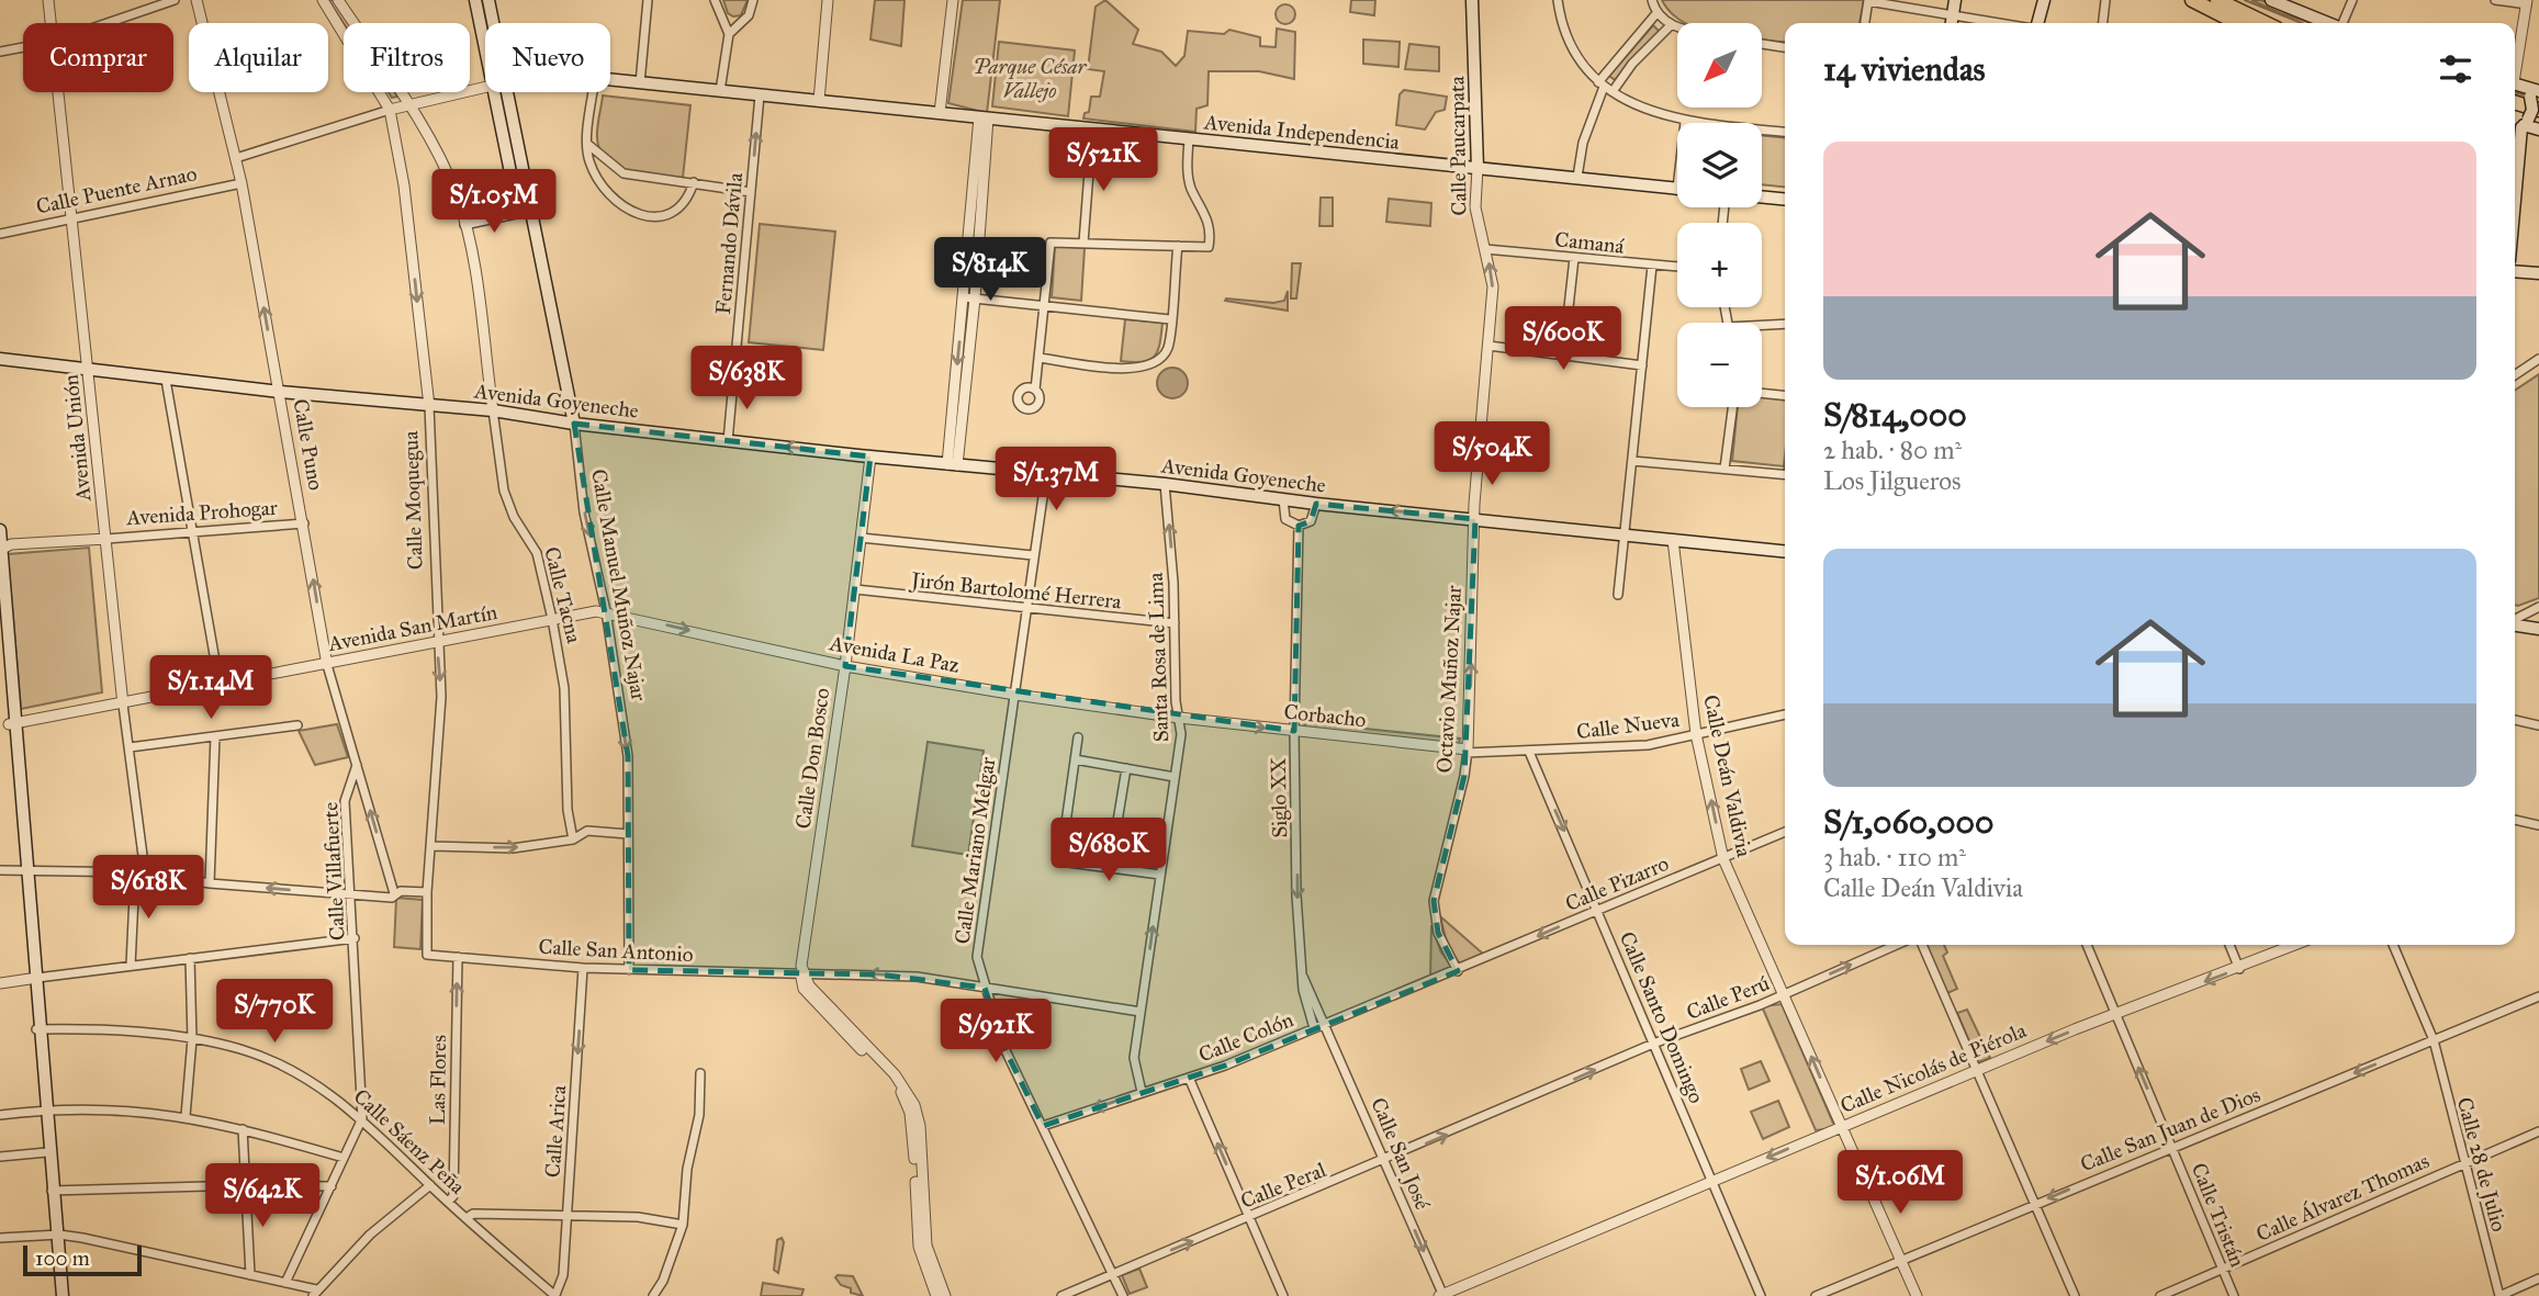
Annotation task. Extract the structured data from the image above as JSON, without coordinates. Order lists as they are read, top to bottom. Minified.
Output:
{"streets":{"main road":["Avenida Independencia","Calle Paucarpata","Avenida Goyeneche","Calle Manuel Muñoz Najar"],"street":["Calle Puente Arnao","Camaná","Fernando Dávila","Avenida Unión","Calle Puno","Calle Moquegua","Avenida Prohogar","Jirón Bartolomé Herrera","Calle Tacna","Avenida San Martín","Avenida La Paz","Santa Rosa de Lima","Octavio Muñoz Najar","Corbacho","Calle Nueva","Calle Don Bosco","Calle Deán Valdivia","Siglo XX","Calle Mariano Melgar","Calle Villafuerte","Calle Pizarro","Calle San Antonio","Calle Perú","Calle Santo Domingo","Calle Colón","Calle Nicolás de Piérola","Las Flores","Calle San Juan de Dios","Calle Arica","Calle Sáenz Peña","Calle San José","Calle 28 de Julio","Calle Peral","Calle Álvarez Thomas","Calle Tristán"]},"crossings":[["Avenida Independencia","Calle Paucarpata"],["Avenida Independencia","Fernando Dávila"],["Avenida Independencia","Calle Tacna"],["Calle Paucarpata","Camaná"],["Calle Paucarpata","Avenida Goyeneche"],["Calle Paucarpata","Octavio Muñoz Najar"],["Calle Puente Arnao","Avenida Unión"],["Calle Puente Arnao","Calle Puno"],["Fernando Dávila","Avenida Goyeneche"],["Avenida Goyeneche","Avenida Unión"],["Avenida Goyeneche","Calle Puno"],["Avenida Goyeneche","Calle Moquegua"],["Avenida Goyeneche","Calle Manuel Muñoz Najar"],["Avenida Goyeneche","Calle Tacna"],["Avenida Goyeneche","Santa Rosa de Lima"],["Avenida Goyeneche","Octavio Muñoz Najar"],["Avenida Goyeneche","Calle Don Bosco"],["Avenida Goyeneche","Calle Deán Valdivia"],["Avenida Goyeneche","Siglo XX"],["Avenida Goyeneche","Calle Mariano Melgar"],["Avenida Unión","Avenida Prohogar"],["Avenida Unión","Avenida San Martín"],["Calle Puno","Avenida Prohogar"],["Calle Puno","Avenida San Martín"],["Calle Puno","Calle Villafuerte"],["Calle Moquegua","Avenida San Martín"],["Calle Moquegua","Calle San Antonio"],["Calle Manuel Muñoz Najar","Avenida San Martín"],["Calle Manuel Muñoz Najar","Avenida La Paz"],["Calle Manuel Muñoz Najar","Calle San Antonio"],["Jirón Bartolomé Herrera","Santa Rosa de Lima"],["Jirón Bartolomé Herrera","Calle Don Bosco"],["Jirón Bartolomé Herrera","Calle Mariano Melgar"],["Calle Tacna","Avenida San Martín"],["Avenida San Martín","Avenida La Paz"],["Avenida La Paz","Santa Rosa de Lima"],["Avenida La Paz","Corbacho"],["Avenida La Paz","Calle Don Bosco"],["Avenida La Paz","Calle Mariano Melgar"],["Santa Rosa de Lima","Corbacho"],["Santa Rosa de Lima","Calle San Antonio"],["Santa Rosa de Lima","Calle Colón"],["Octavio Muñoz Najar","Corbacho"],["Octavio Muñoz Najar","Calle Nueva"],["Octavio Muñoz Najar","Calle Pizarro"],["Octavio Muñoz Najar","Calle Colón"],["Corbacho","Calle Nueva"],["Corbacho","Siglo XX"],["Calle Nueva","Calle Deán Valdivia"],["Calle Nueva","Calle Santo Domingo"],["Calle Don Bosco","Calle San Antonio"],["Calle Deán Valdivia","Calle Pizarro"],["Calle Deán Valdivia","Calle Perú"],["Calle Deán Valdivia","Calle Nicolás de Piérola"],["Calle Deán Valdivia","Calle San Juan de Dios"],["Siglo XX","Calle Colón"],["Siglo XX","Calle San José"],["Calle Mariano Melgar","Calle San Antonio"],["Calle Mariano Melgar","Calle Colón"],["Calle Mariano Melgar","Calle Peral"],["Calle Villafuerte","Calle Sáenz Peña"],["Calle Pizarro","Calle Santo Domingo"],["Calle Pizarro","Calle Colón"],["Calle San Antonio","Las Flores"],["Calle San Antonio","Calle Arica"],["Calle Perú","Calle Santo Domingo"],["Calle Perú","Calle Peral"],["Calle Santo Domingo","Calle Nicolás de Piérola"],["Calle Colón","Calle San José"],["Calle Nicolás de Piérola","Calle San José"],["Calle Nicolás de Piérola","Calle Tristán"],["Las Flores","Calle Sáenz Peña"],["Calle San Juan de Dios","Calle 28 de Julio"],["Calle San Juan de Dios","Calle Tristán"],["Calle Arica","Calle Sáenz Peña"],["Calle San José","Calle Peral"],["Calle 28 de Julio","Calle Álvarez Thomas"],["Calle Álvarez Thomas","Calle Tristán"]],"one_way":["Calle Puno","Calle Moquegua","Calle Manuel Muñoz Najar","Avenida La Paz","Santa Rosa de Lima","Octavio Muñoz Najar","Corbacho","Siglo XX","Calle Pizarro","Calle Perú","Calle Nicolás de Piérola","Las Flores","Calle San Juan de Dios","Calle Arica","Calle San José","Calle Peral","Calle Tristán"],"parks":["Parque César Vallejo"],"scale_bar":"100 m","north":"bottom left","page":{"map_buttons":["+","−"],"chip":["Comprar","Alquilar","Filtros","Nuevo"],"heading":"14 viviendas","list":[{"name":"S/814,000","note":"2 hab. · 80 m² · Los Jilgueros"},{"name":"S/1,060,000","note":"3 hab. · 110 m² · Calle Deán Valdivia"}],"price":["S/521K","S/1.05M","S/814K","S/600K","S/638K","S/504K","S/1.37M","S/1.14M","S/680K","S/618K","S/770K","S/921K","S/1.06M","S/642K"],"scale":"100 m"}}
